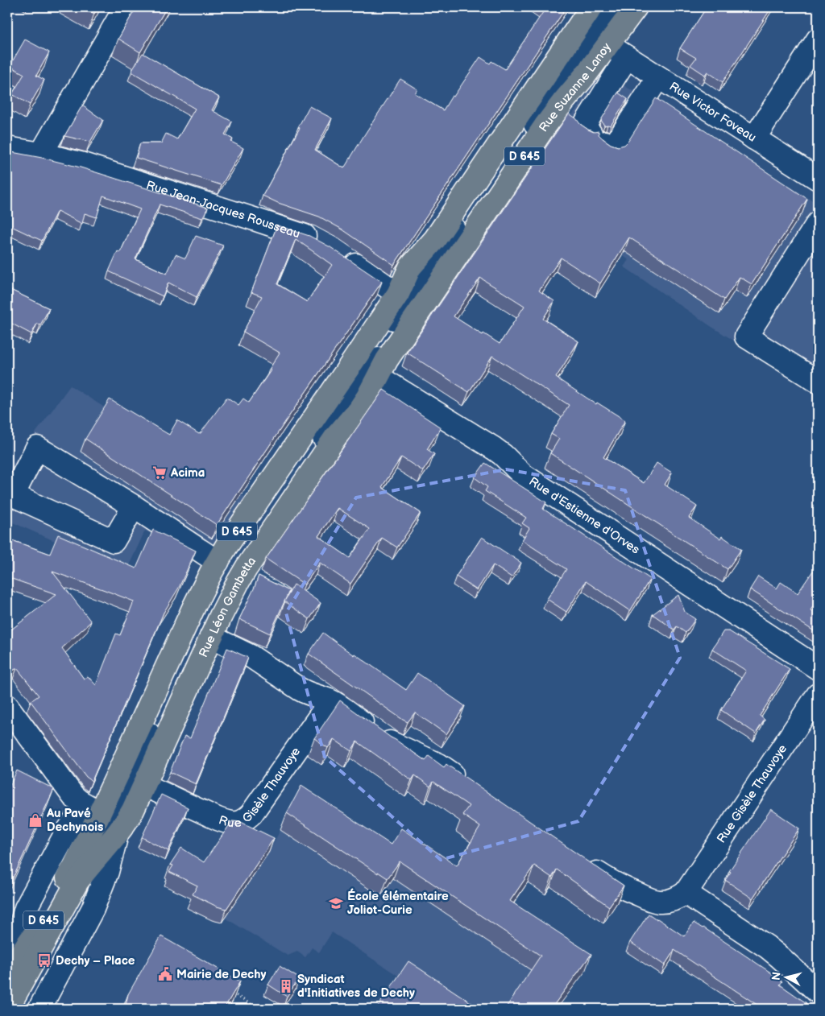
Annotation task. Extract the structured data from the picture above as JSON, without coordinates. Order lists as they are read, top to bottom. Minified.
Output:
{"streets":{"main road":["Rue Suzanne Lanoy","D 645","Rue Léon Gambetta"],"street":["Rue Victor Foveau","Rue Jean-Jacques Rousseau","Rue d'Estienne d'Orves","Rue Gisèle Thauvoye"]},"crossings":[["Rue Suzanne Lanoy","Rue Victor Foveau"],["Rue Suzanne Lanoy","D 645"],["Rue Suzanne Lanoy","Rue Jean-Jacques Rousseau"],["Rue Suzanne Lanoy","Rue Léon Gambetta"],["D 645","Rue Jean-Jacques Rousseau"],["D 645","Rue Léon Gambetta"],["Rue Jean-Jacques Rousseau","Rue Léon Gambetta"],["Rue d'Estienne d'Orves","Rue Léon Gambetta"],["Rue Léon Gambetta","Rue Gisèle Thauvoye"]],"places":{"supermarket":["Acima"],"shop":["Au Pavé Dechynois"],"school or university":["École élémentaire Joliot-Curie"],"bus stop":["Dechy – Place"],"public building":["Mairie de Dechy"],"building":["Syndicat d'Initiatives de Dechy"]},"north":"left"}
